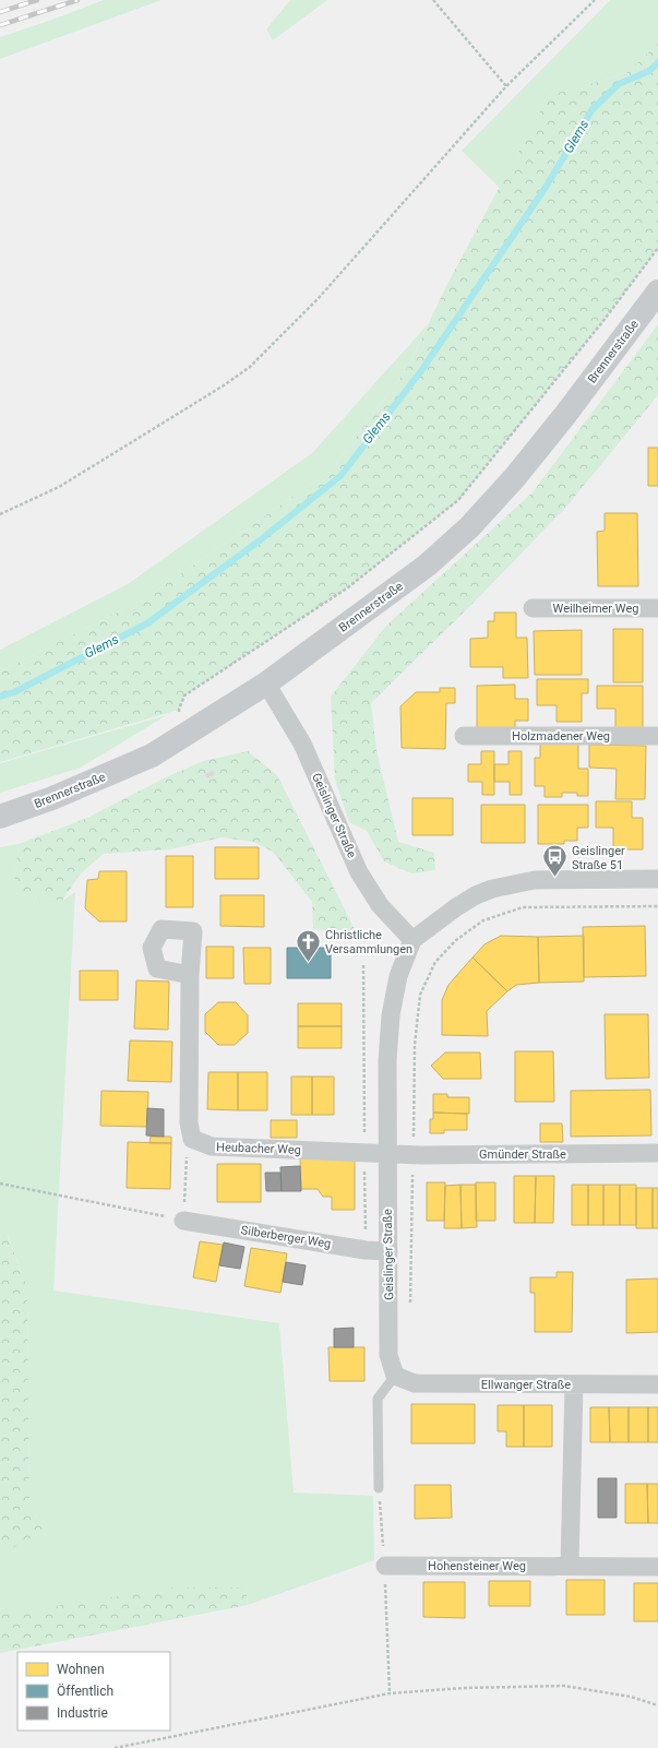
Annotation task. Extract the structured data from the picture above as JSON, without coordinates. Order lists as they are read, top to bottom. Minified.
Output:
{"streets":{"main road":["Brennerstraße"],"street":["Weilheimer Weg","Holzmadener Weg","Geislinger Straße","Heubacher Weg","Gmünder Straße","Silberberger Weg","Ellwanger Straße","Hohensteiner Weg"]},"crossings":[["Brennerstraße","Geislinger Straße"],["Geislinger Straße","Heubacher Weg"],["Geislinger Straße","Gmünder Straße"],["Geislinger Straße","Silberberger Weg"],["Geislinger Straße","Ellwanger Straße"],["Heubacher Weg","Gmünder Straße"]],"water":["Glems"],"places":{"bus stop":["Geislinger Straße 51"],"church":["Christliche Versammlungen"]},"legend":["Wohnen","Öffentlich","Industrie"]}
